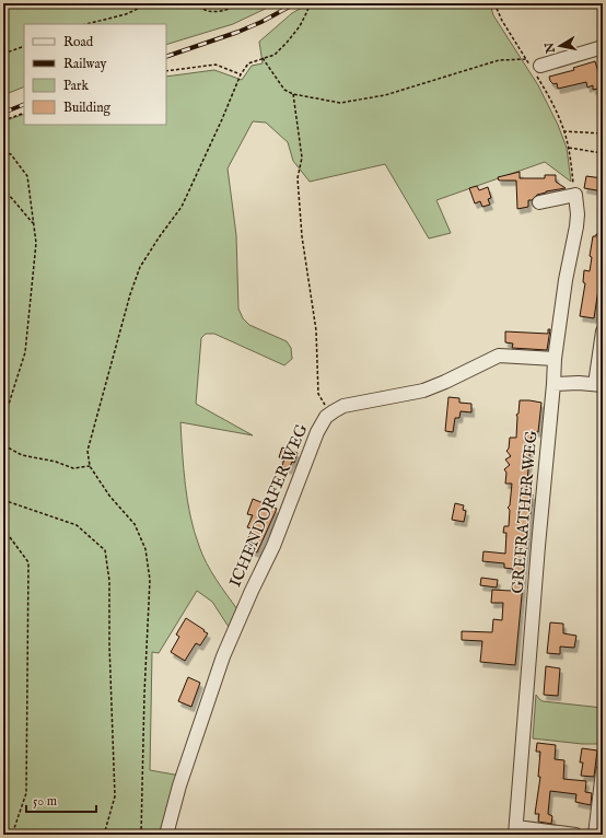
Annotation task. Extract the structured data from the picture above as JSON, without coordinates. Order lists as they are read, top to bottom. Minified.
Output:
{"streets":{"street":["ICHENDORFER WEG","GREFRATHER WEG"]},"crossings":[["ICHENDORFER WEG","GREFRATHER WEG"]],"legend":["Road","Railway","Park","Building"],"scale_bar":"50 m","north":"left"}
